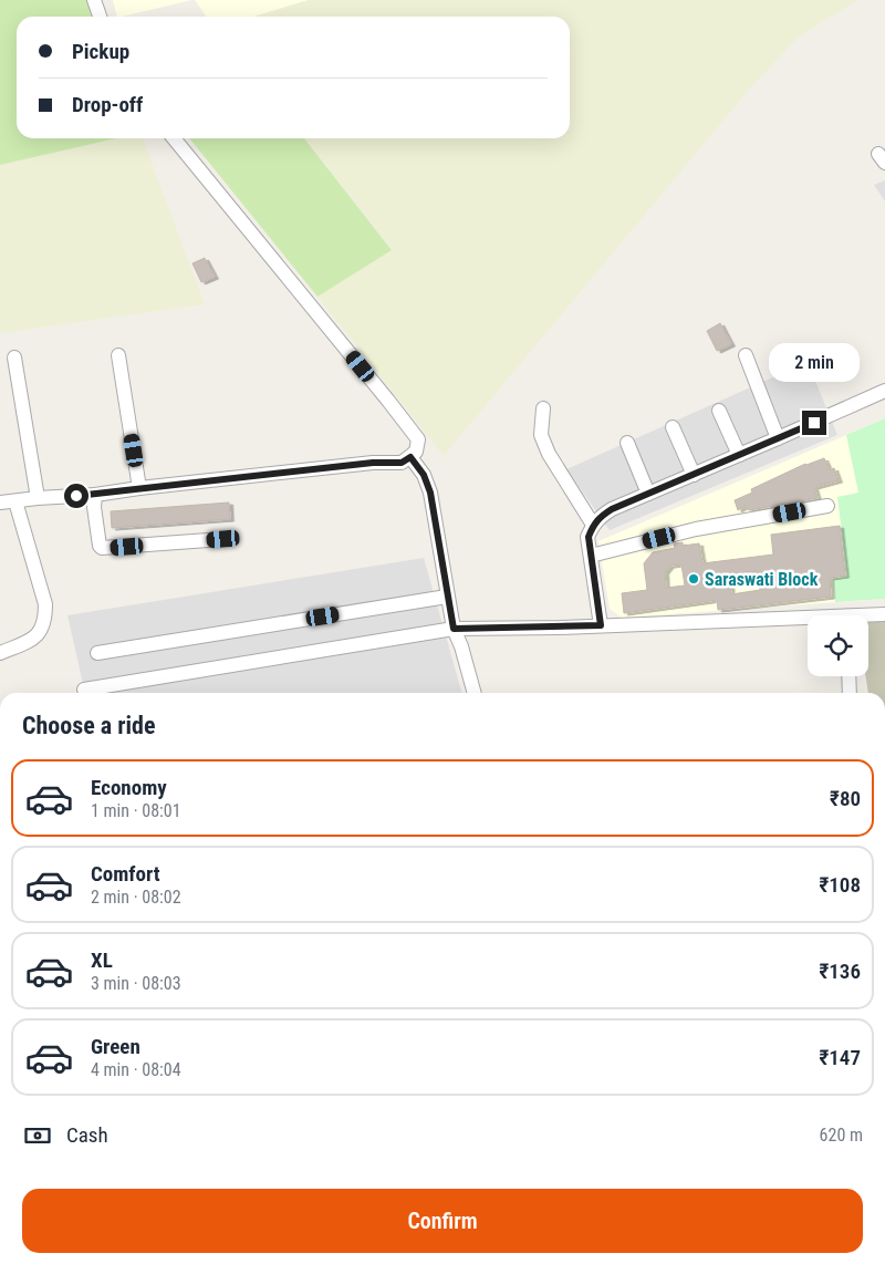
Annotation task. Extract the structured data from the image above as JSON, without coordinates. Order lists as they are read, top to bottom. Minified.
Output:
{"places":["Saraswati Block"],"page":{"banner":["Pickup","Drop-off"],"bubble":"2 min","heading":"Choose a ride","list":[{"name":"Economy","note":"1 min · 08:01","value":"₹80"},{"name":"Comfort","note":"2 min · 08:02","value":"₹108"},{"name":"XL","note":"3 min · 08:03","value":"₹136"},{"name":"Green","note":"4 min · 08:04","value":"₹147"}],"pay":["Cash","620 m"],"buttons":"Confirm"}}
